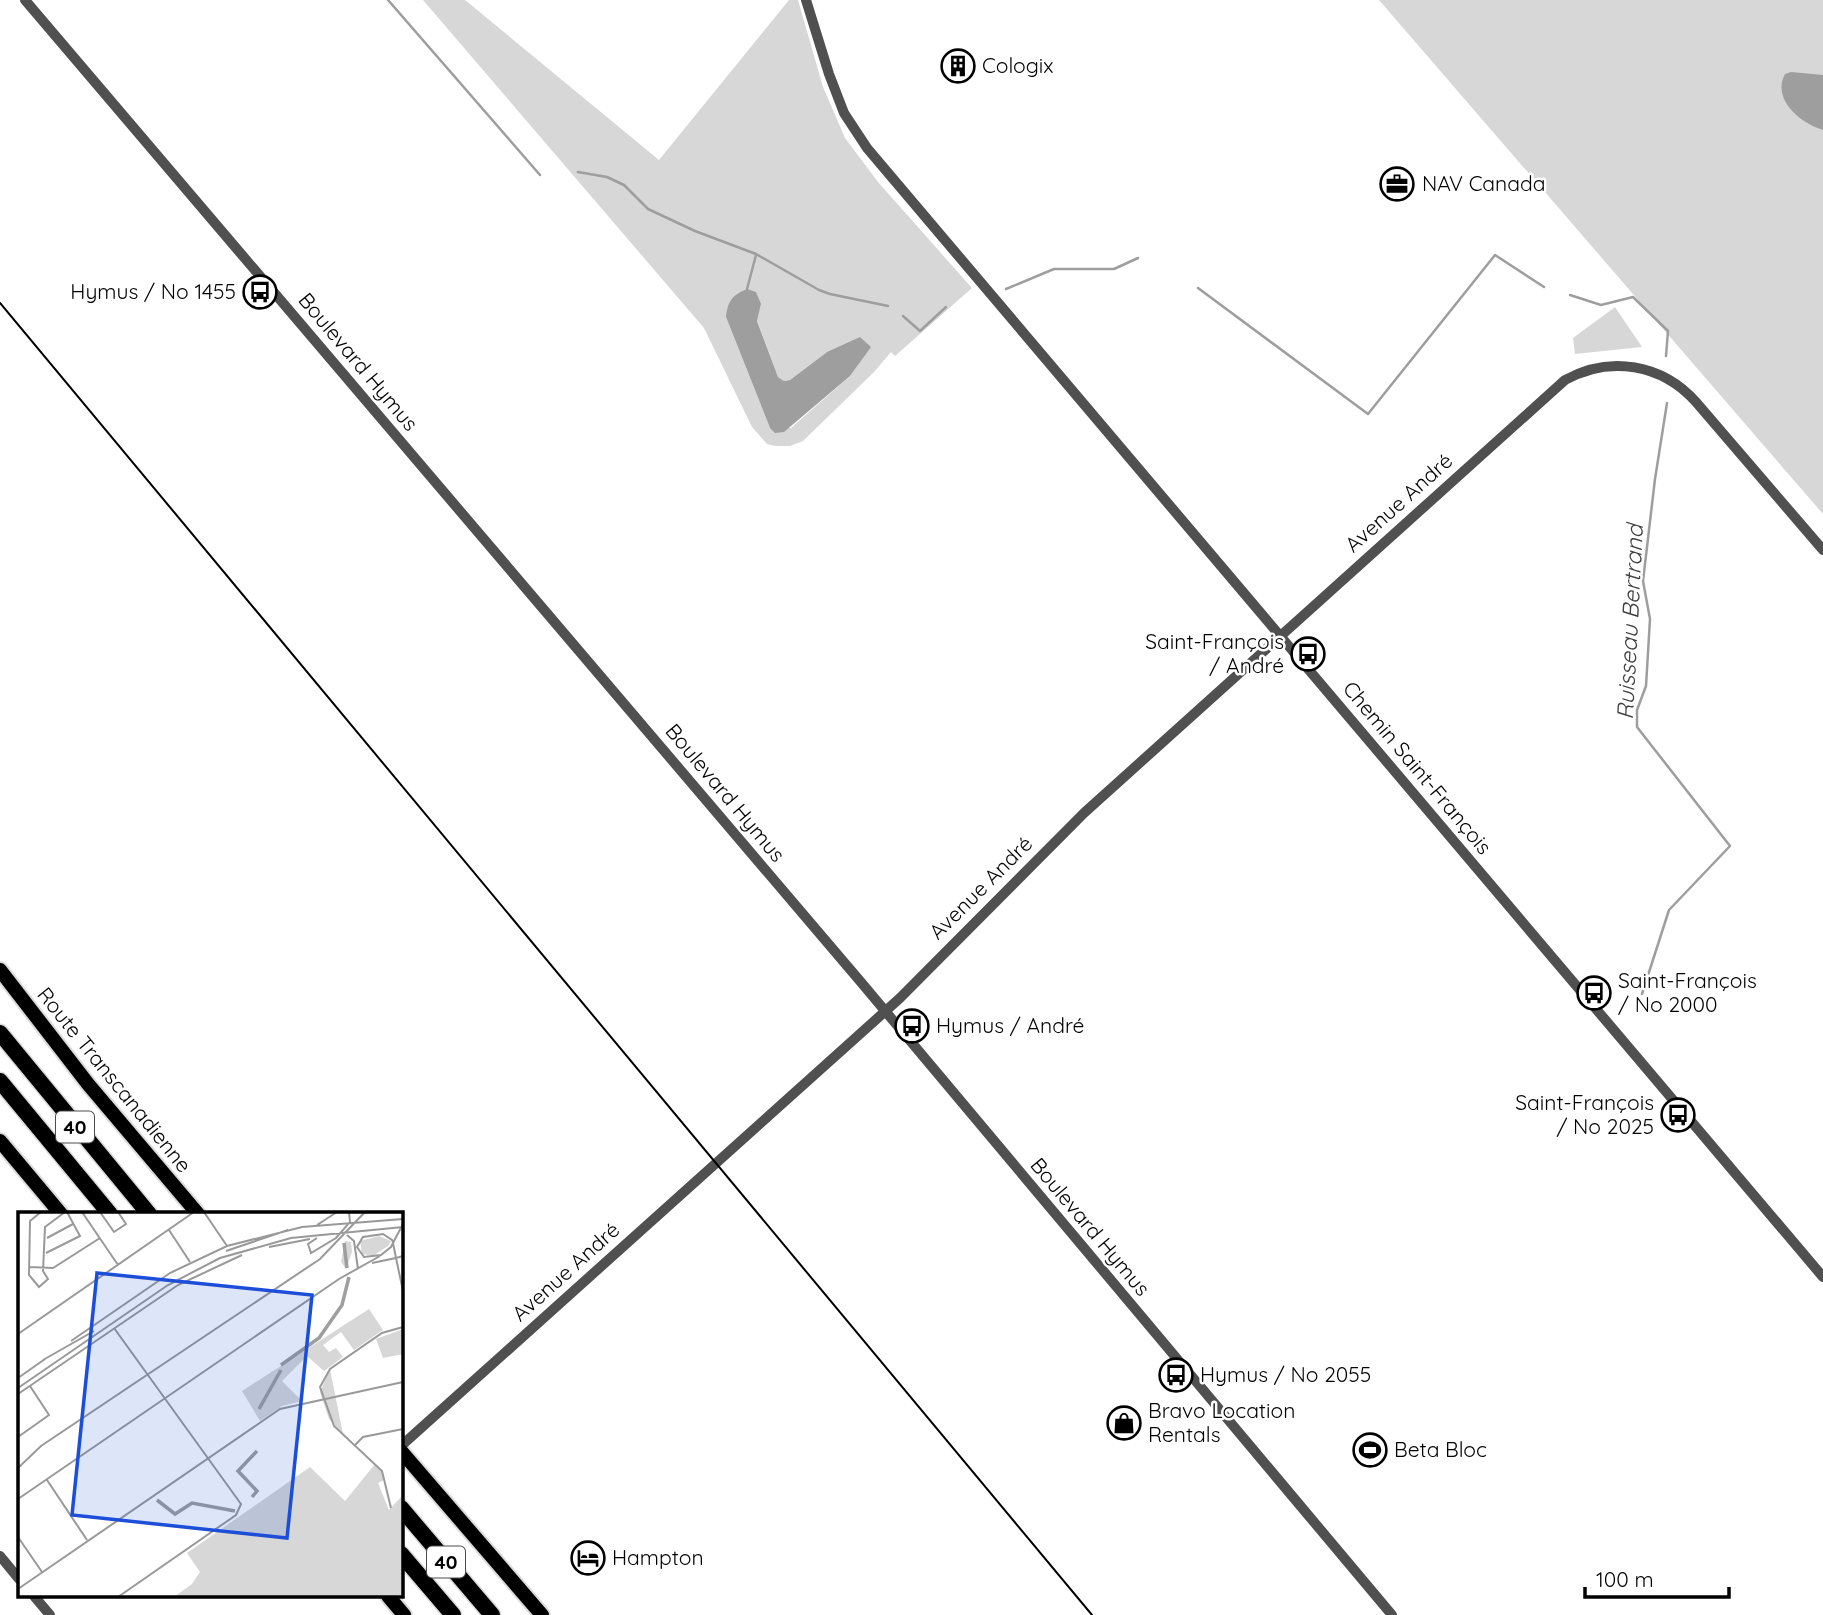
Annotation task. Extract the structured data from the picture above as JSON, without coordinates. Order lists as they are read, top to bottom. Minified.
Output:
{"streets":{"highway":["40"],"main road":["Route Transcanadienne"],"street":["Boulevard Hymus","Avenue André","Chemin Saint-François"]},"crossings":[["Boulevard Hymus","Avenue André"],["Avenue André","Chemin Saint-François"]],"water":["Ruisseau Bertrand"],"places":{"building":["Cologix"],"office":["NAV Canada"],"bus stop":["Hymus / No 1455","Saint-François / André","Saint-François / No 2000","Hymus / André","Saint-François / No 2025","Hymus / No 2055"],"shop":["Bravo Location Rentals"],"sports":["Beta Bloc"],"hotel":["Hampton"]},"scale_bar":"100 m"}
